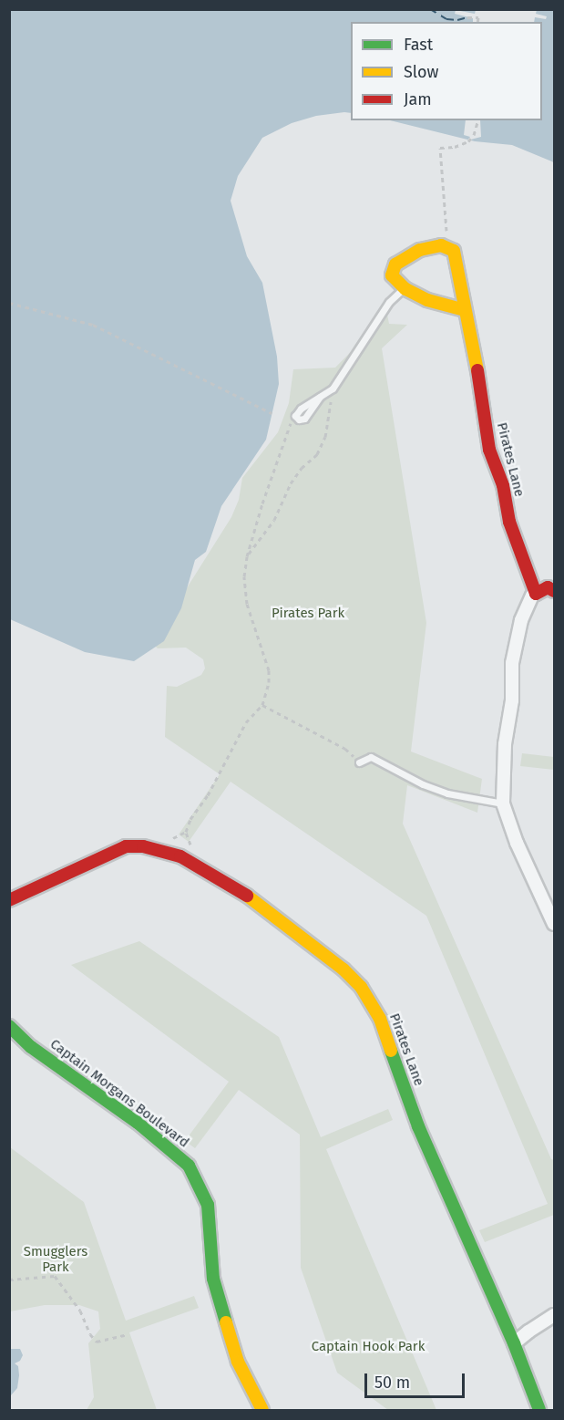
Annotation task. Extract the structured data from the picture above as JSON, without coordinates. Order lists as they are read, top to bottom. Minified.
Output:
{"streets":{"street":["Pirates Lane","Captain Morgans Boulevard"]},"parks":["Pirates Park","Smugglers Park","Captain Hook Park"],"legend":["Fast","Slow","Jam"],"scale_bar":"50 m"}
